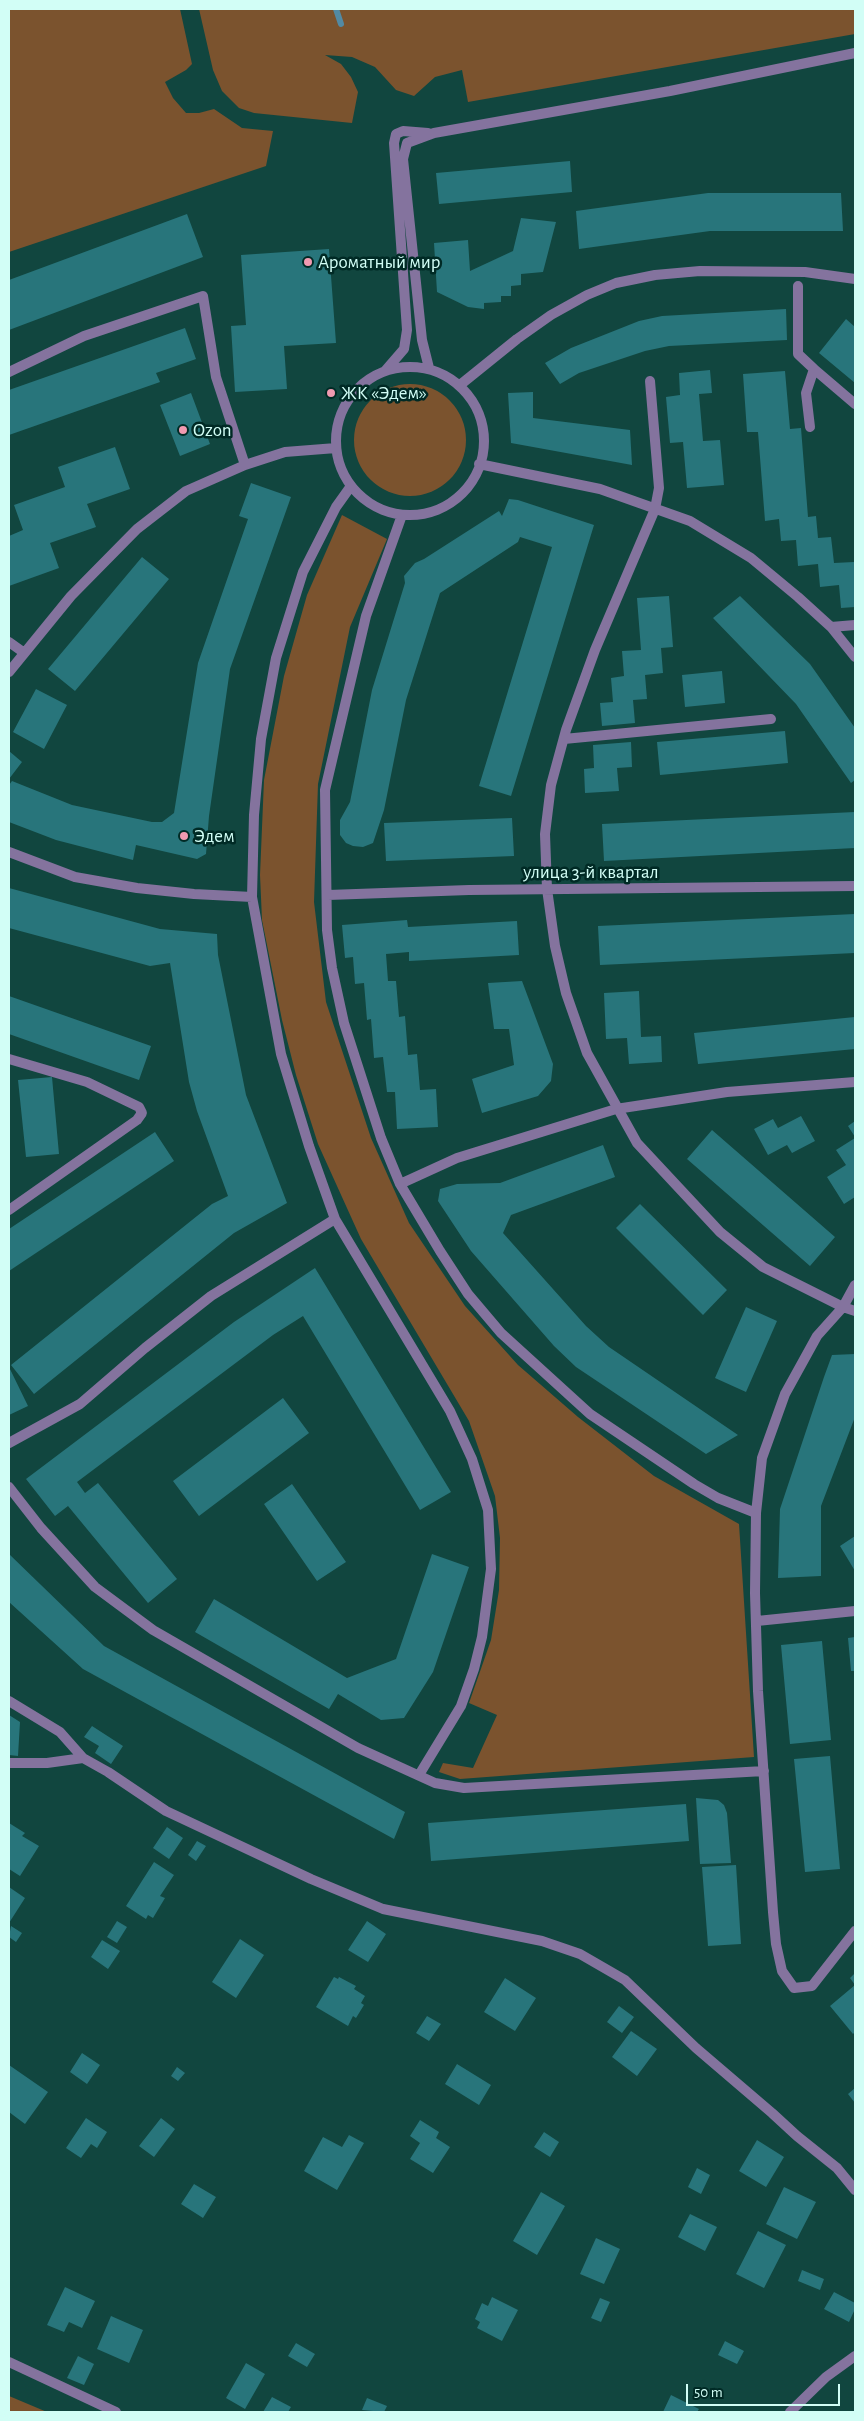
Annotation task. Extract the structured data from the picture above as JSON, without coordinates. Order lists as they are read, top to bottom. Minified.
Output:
{"streets":{"street":["улица 3-й квартал"]},"places":["Ароматный мир","ЖК «Эдем»","Ozon","Эдем"],"scale_bar":"50 m"}
